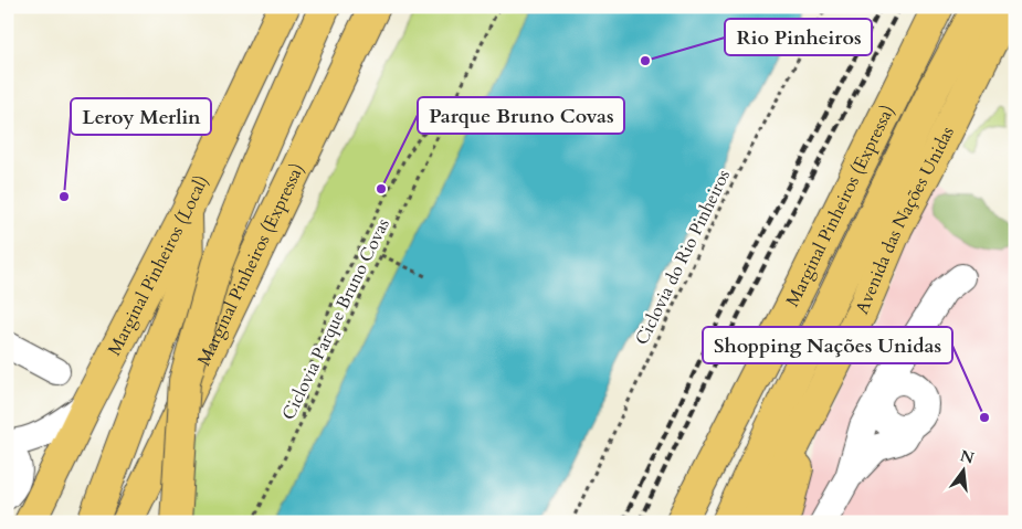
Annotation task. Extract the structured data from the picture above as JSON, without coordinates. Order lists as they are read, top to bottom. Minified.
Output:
{"streets":{"highway":["Marginal Pinheiros (Expressa)","Avenida das Nações Unidas","Marginal Pinheiros (Local)"],"path":["Ciclovia do Rio Pinheiros","Ciclovia Parque Bruno Covas"]},"places":["Rio Pinheiros","Parque Bruno Covas","Leroy Merlin","Shopping Nações Unidas"],"north":"top"}
